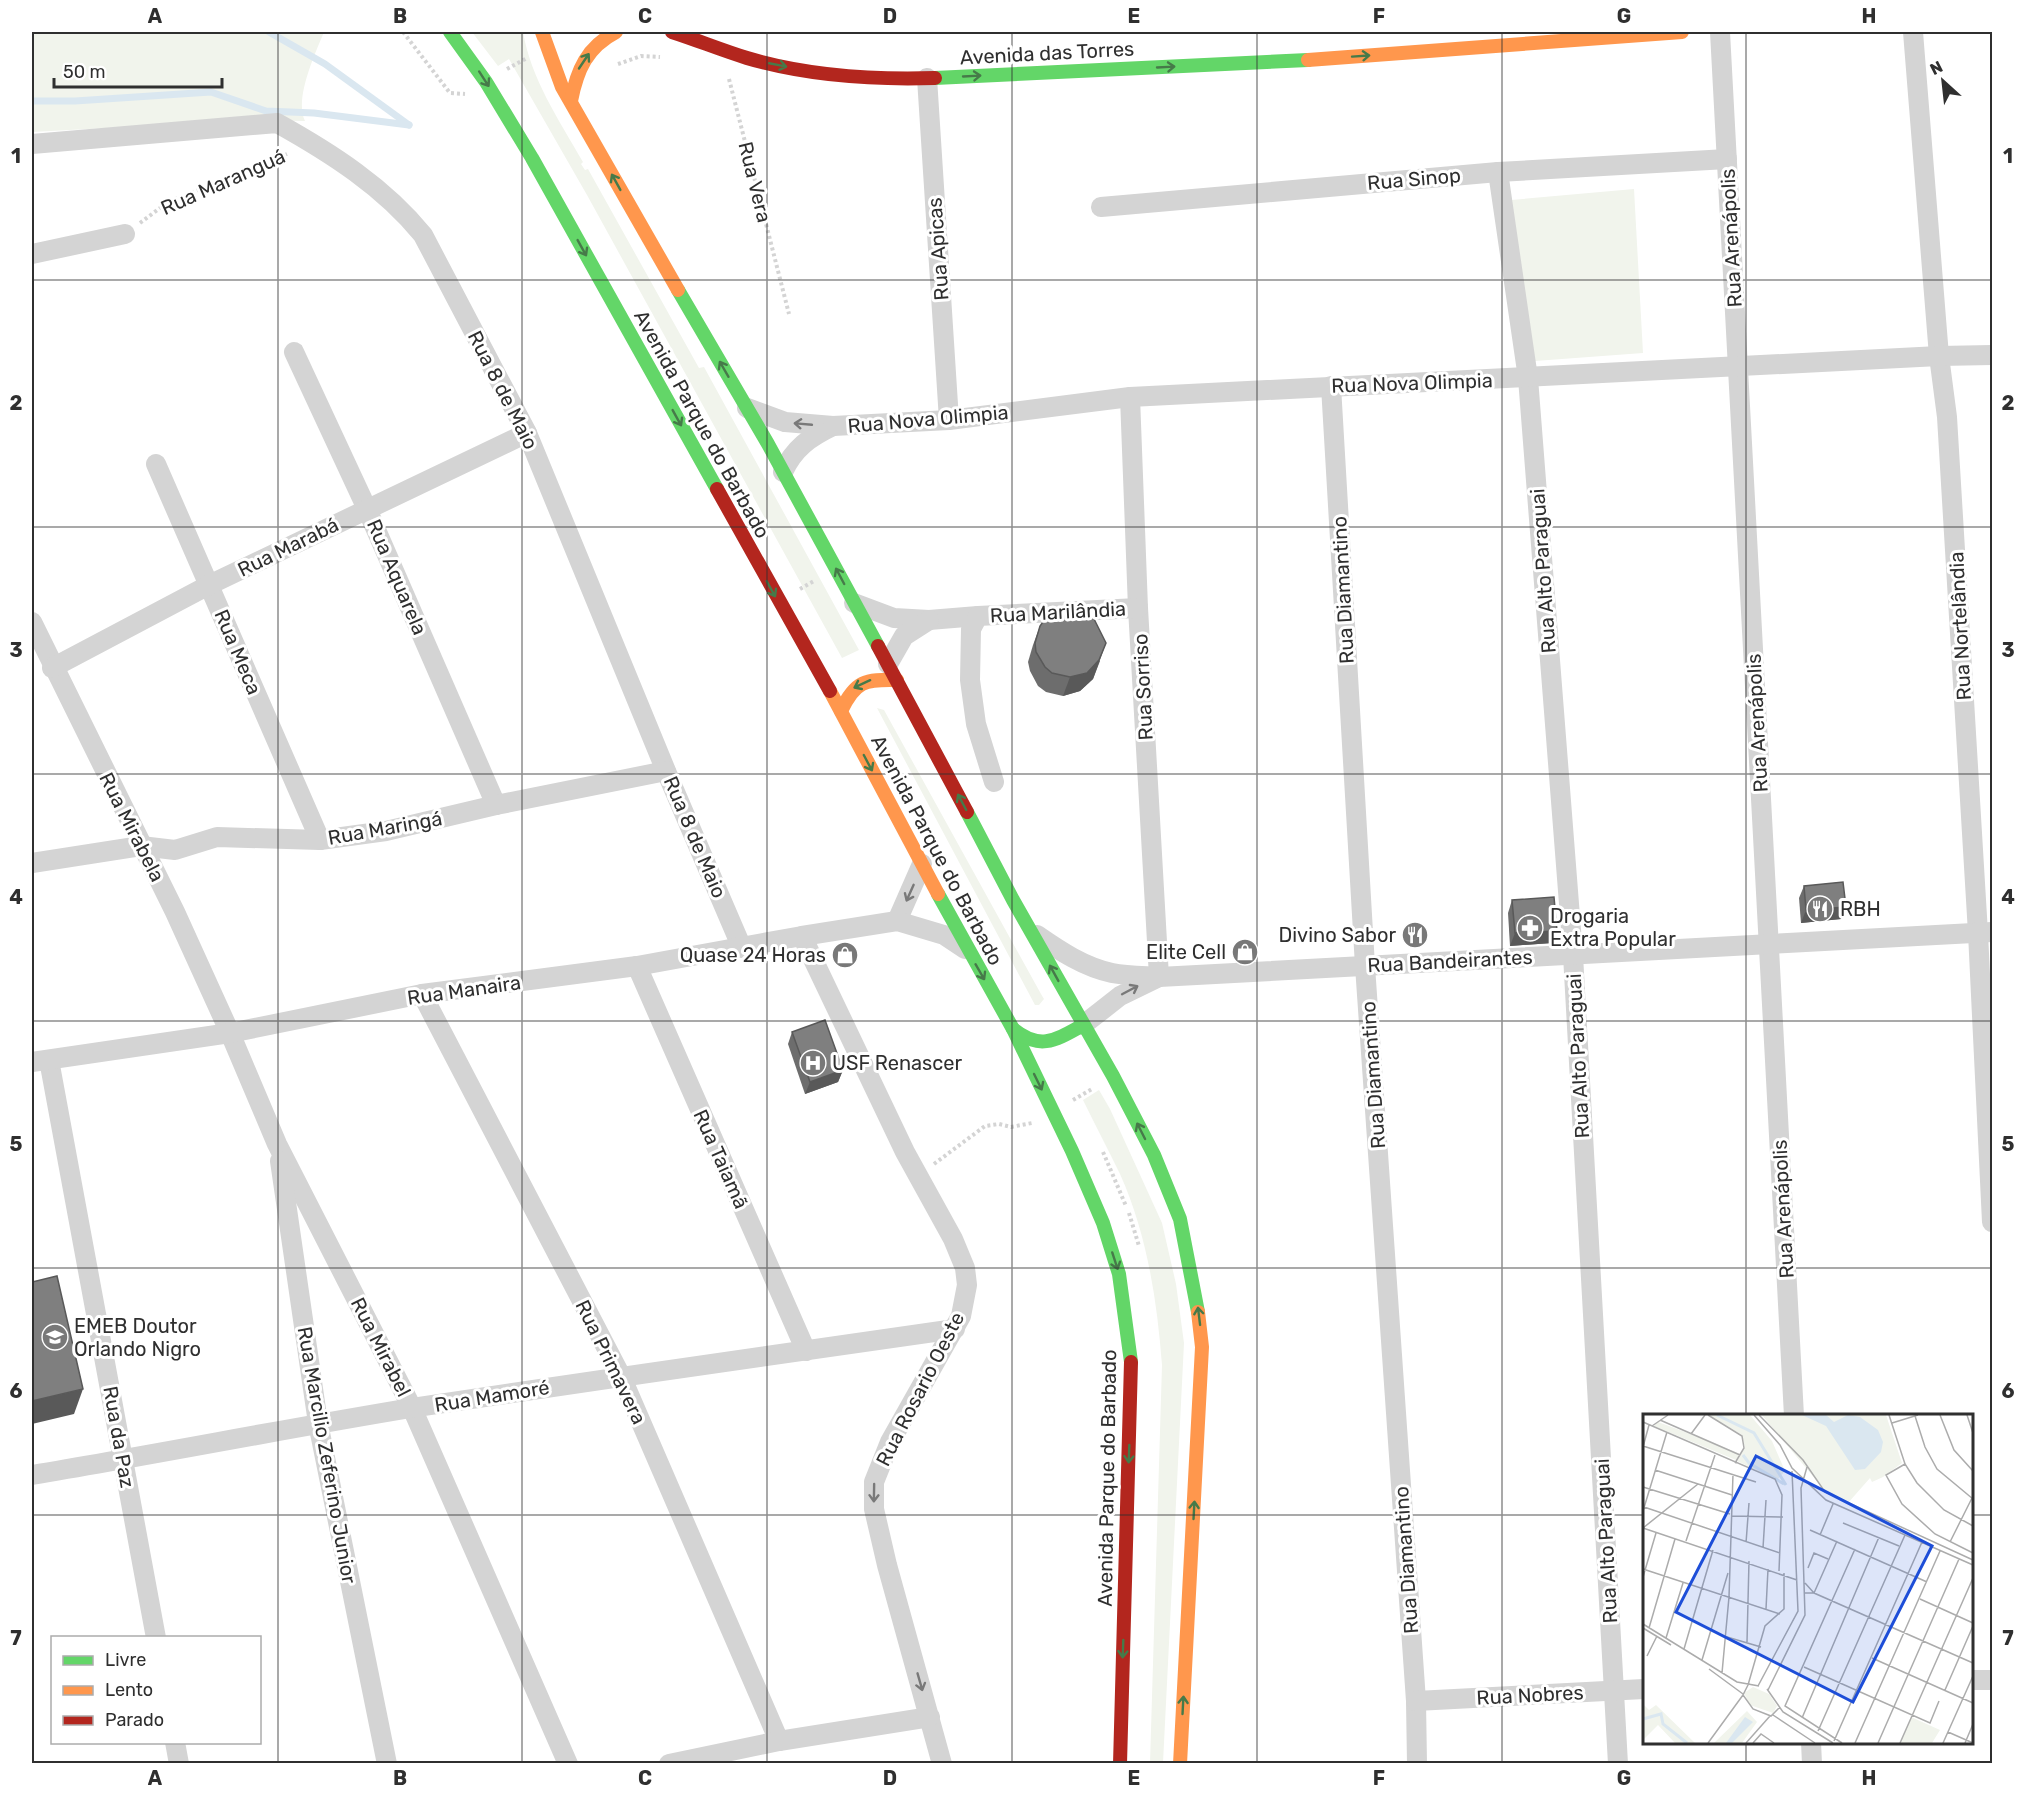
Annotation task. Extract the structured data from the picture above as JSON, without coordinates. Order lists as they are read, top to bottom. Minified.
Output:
{"streets":{"main road":["Avenida das Torres","Avenida Parque do Barbado"],"street":["Rua Sinop","Rua Arenápolis","Rua Apicas","Rua Nova Olimpia","Rua 8 de Maio","Rua Marabá","Rua Alto Paraguai","Rua Aquarela","Rua Diamantino","Rua Marilândia","Rua Nortelândia","Rua Meca","Rua Sorriso","Rua Mirabela","Rua Maringá","Rua Bandeirantes","Rua Manaira","Rua Taiamã","Rua Mirabel","Rua Primavera","Rua Rosario Oeste","Rua Mamoré","Rua da Paz","Rua Marcilio Zeferino Junior","Rua Nobres"],"path":["Rua Maranguá","Rua Vera"]},"crossings":[["Avenida das Torres","Rua Vera"],["Avenida das Torres","Rua Apicas"],["Rua Sinop","Rua Arenápolis"],["Rua Sinop","Rua Alto Paraguai"],["Rua Maranguá","Rua 8 de Maio"],["Rua Arenápolis","Rua Nova Olimpia"],["Rua Arenápolis","Rua Bandeirantes"],["Rua Apicas","Rua Nova Olimpia"],["Rua Nova Olimpia","Rua Alto Paraguai"],["Rua Nova Olimpia","Rua Diamantino"],["Rua Nova Olimpia","Rua Nortelândia"],["Rua Nova Olimpia","Rua Sorriso"],["Rua 8 de Maio","Rua Marabá"],["Rua 8 de Maio","Rua Maringá"],["Rua 8 de Maio","Rua Manaira"],["Avenida Parque do Barbado","Rua Manaira"],["Rua Marabá","Rua Aquarela"],["Rua Marabá","Rua Meca"],["Rua Marabá","Rua Mirabela"],["Rua Alto Paraguai","Rua Bandeirantes"],["Rua Alto Paraguai","Rua Nobres"],["Rua Aquarela","Rua Maringá"],["Rua Diamantino","Rua Bandeirantes"],["Rua Diamantino","Rua Nobres"],["Rua Marilândia","Rua Sorriso"],["Rua Nortelândia","Rua Bandeirantes"],["Rua Meca","Rua Maringá"],["Rua Sorriso","Rua Bandeirantes"],["Rua Mirabela","Rua Maringá"],["Rua Mirabela","Rua Manaira"],["Rua Mirabela","Rua Mirabel"],["Rua Manaira","Rua Taiamã"],["Rua Manaira","Rua Mirabel"],["Rua Manaira","Rua Primavera"],["Rua Manaira","Rua Rosario Oeste"],["Rua Manaira","Rua da Paz"],["Rua Taiamã","Rua Mamoré"],["Rua Mirabel","Rua Mamoré"],["Rua Mirabel","Rua Marcilio Zeferino Junior"],["Rua Primavera","Rua Mamoré"],["Rua Rosario Oeste","Rua Mamoré"],["Rua Mamoré","Rua da Paz"],["Rua Mamoré","Rua Marcilio Zeferino Junior"]],"one_way":["Avenida das Torres","Rua Rosario Oeste"],"places":{"restaurant":["RBH","Divino Sabor"],"pharmacy":["Drogaria Extra Popular"],"shop":["Elite Cell","Quase 24 Horas"],"hospital":["USF Renascer"],"school or university":["EMEB Doutor Orlando Nigro"]},"legend":["Livre","Lento","Parado"],"scale_bar":"50 m","north":"top left","grid":{"columns":["A","B","C","D","E","F","G","H"],"rows":["1","2","3","4","5","6","7"]}}
